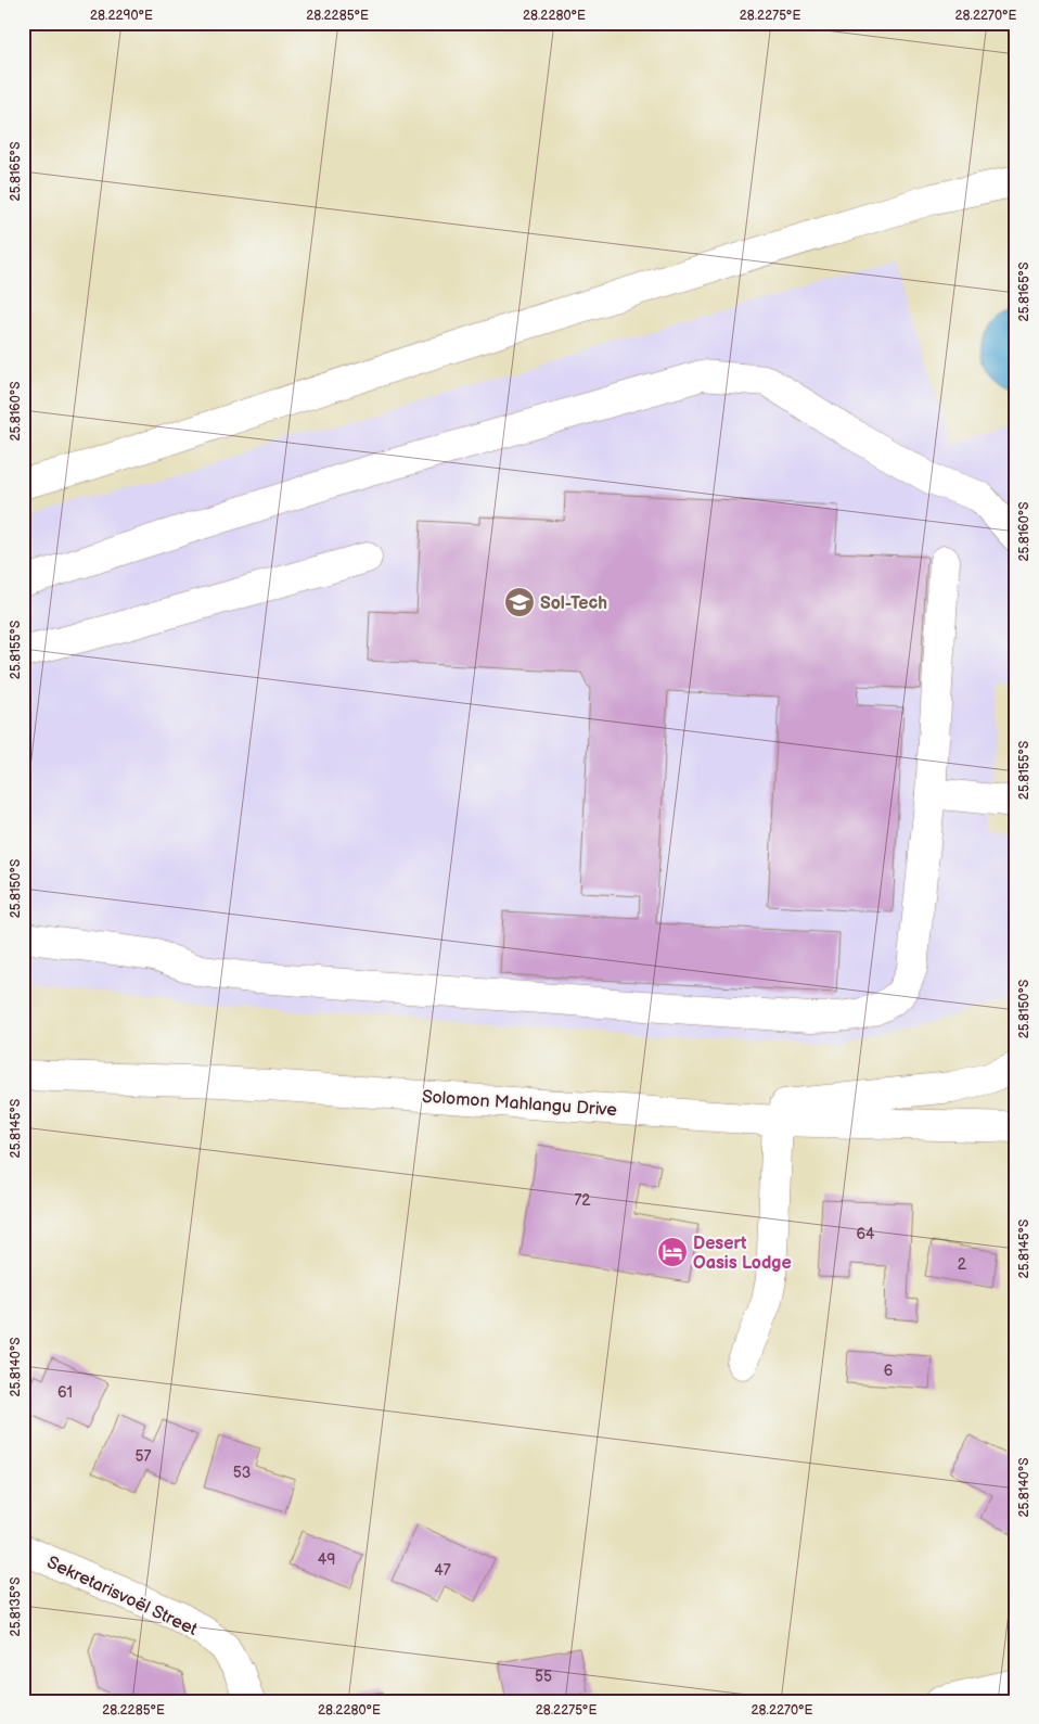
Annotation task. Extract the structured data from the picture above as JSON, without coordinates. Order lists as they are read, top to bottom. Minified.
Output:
{"streets":{"main road":["Solomon Mahlangu Drive","Sekretarisvoël Street"]},"places":{"school or university":["Sol-Tech"],"hotel":["Desert Oasis Lodge"]},"house_numbers":["72","64","2","6","61","57","53","49","47","55"],"coordinates":["28.2290°E","28.2285°E","28.2280°E","28.2275°E","28.2270°E","25.8165°S","25.8160°S","25.8155°S","25.8150°S","25.8145°S","25.8140°S","25.8135°S"]}
